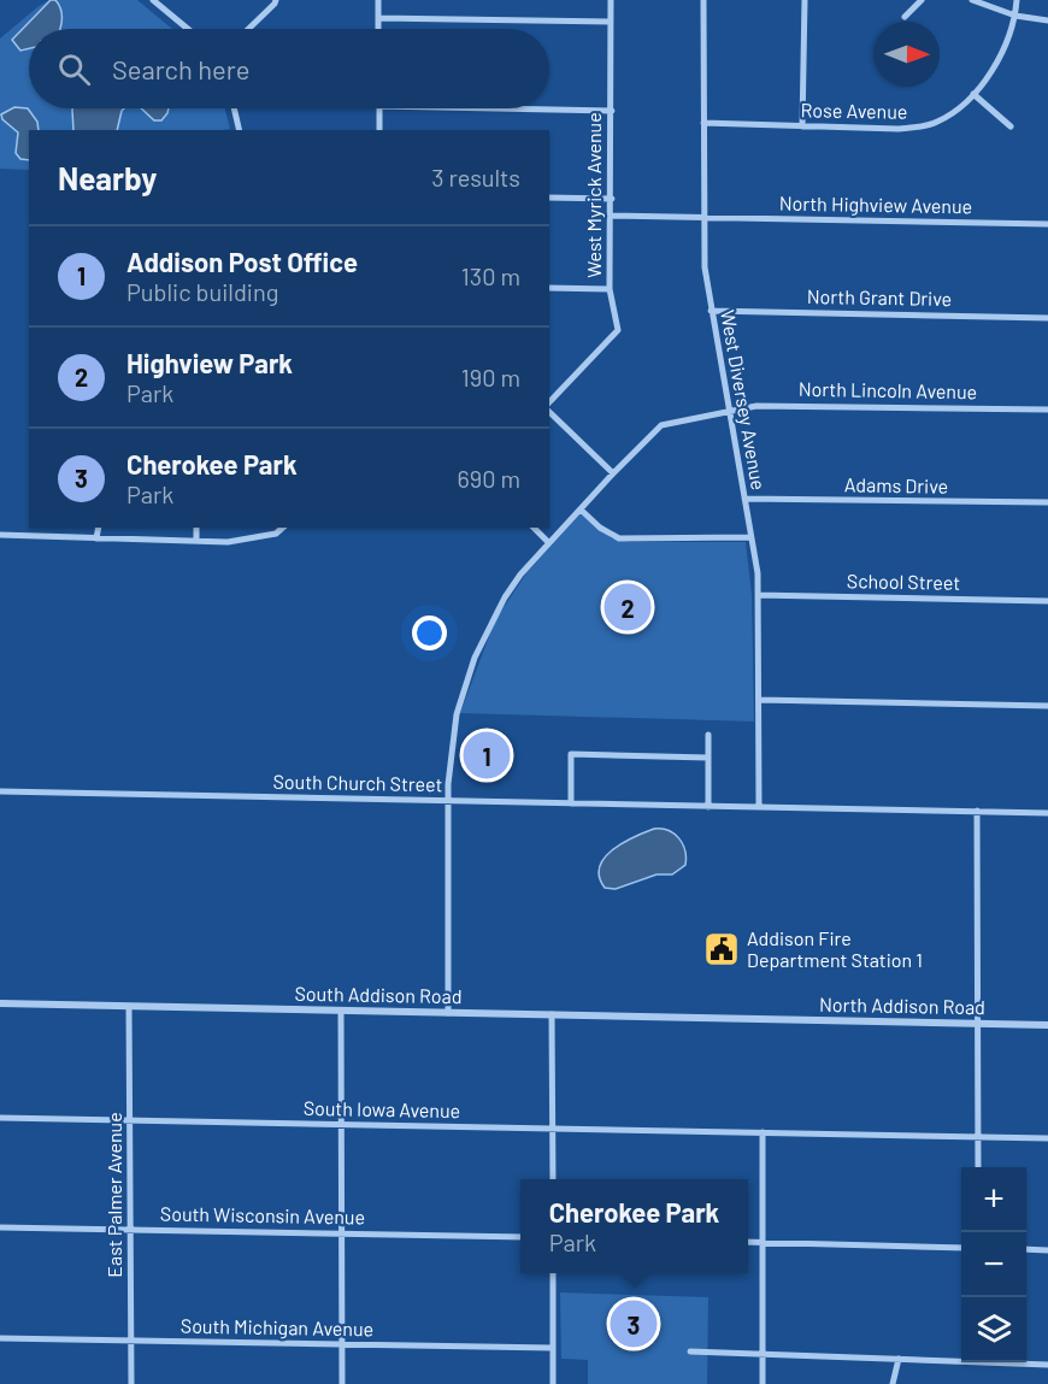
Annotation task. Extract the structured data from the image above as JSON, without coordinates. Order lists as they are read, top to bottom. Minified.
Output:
{"streets":{"street":["Rose Avenue","West Myrick Avenue","North Highview Avenue","North Grant Drive","North Lincoln Avenue","West Diversey Avenue","Adams Drive","School Street","South Church Street","South Addison Road","North Addison Road","South Iowa Avenue","East Palmer Avenue","South Wisconsin Avenue","South Michigan Avenue"]},"crossings":[["Rose Avenue","West Diversey Avenue"],["West Myrick Avenue","North Highview Avenue"],["North Highview Avenue","West Diversey Avenue"],["North Grant Drive","West Diversey Avenue"],["North Lincoln Avenue","West Diversey Avenue"],["North Lincoln Avenue","South Church Street"],["North Lincoln Avenue","South Addison Road"],["West Diversey Avenue","Adams Drive"],["West Diversey Avenue","School Street"],["West Diversey Avenue","South Church Street"],["South Addison Road","North Addison Road"],["South Addison Road","East Palmer Avenue"],["South Iowa Avenue","East Palmer Avenue"],["East Palmer Avenue","South Wisconsin Avenue"],["East Palmer Avenue","South Michigan Avenue"]],"places":{"public building":["Addison Fire Department Station 1"]},"north":"right","page":{"search":"Search here","heading":["Nearby","3 results"],"list":[{"mark":"1","name":"Addison Post Office","note":"Public building","value":"130 m"},{"mark":"2","name":"Highview Park","note":"Park","value":"190 m"},{"mark":"3","name":"Cherokee Park","note":"Park","value":"690 m"}],"pins":["2","1","3"],"map_buttons":["+","−"],"popup":["Cherokee Park","Park"]}}
